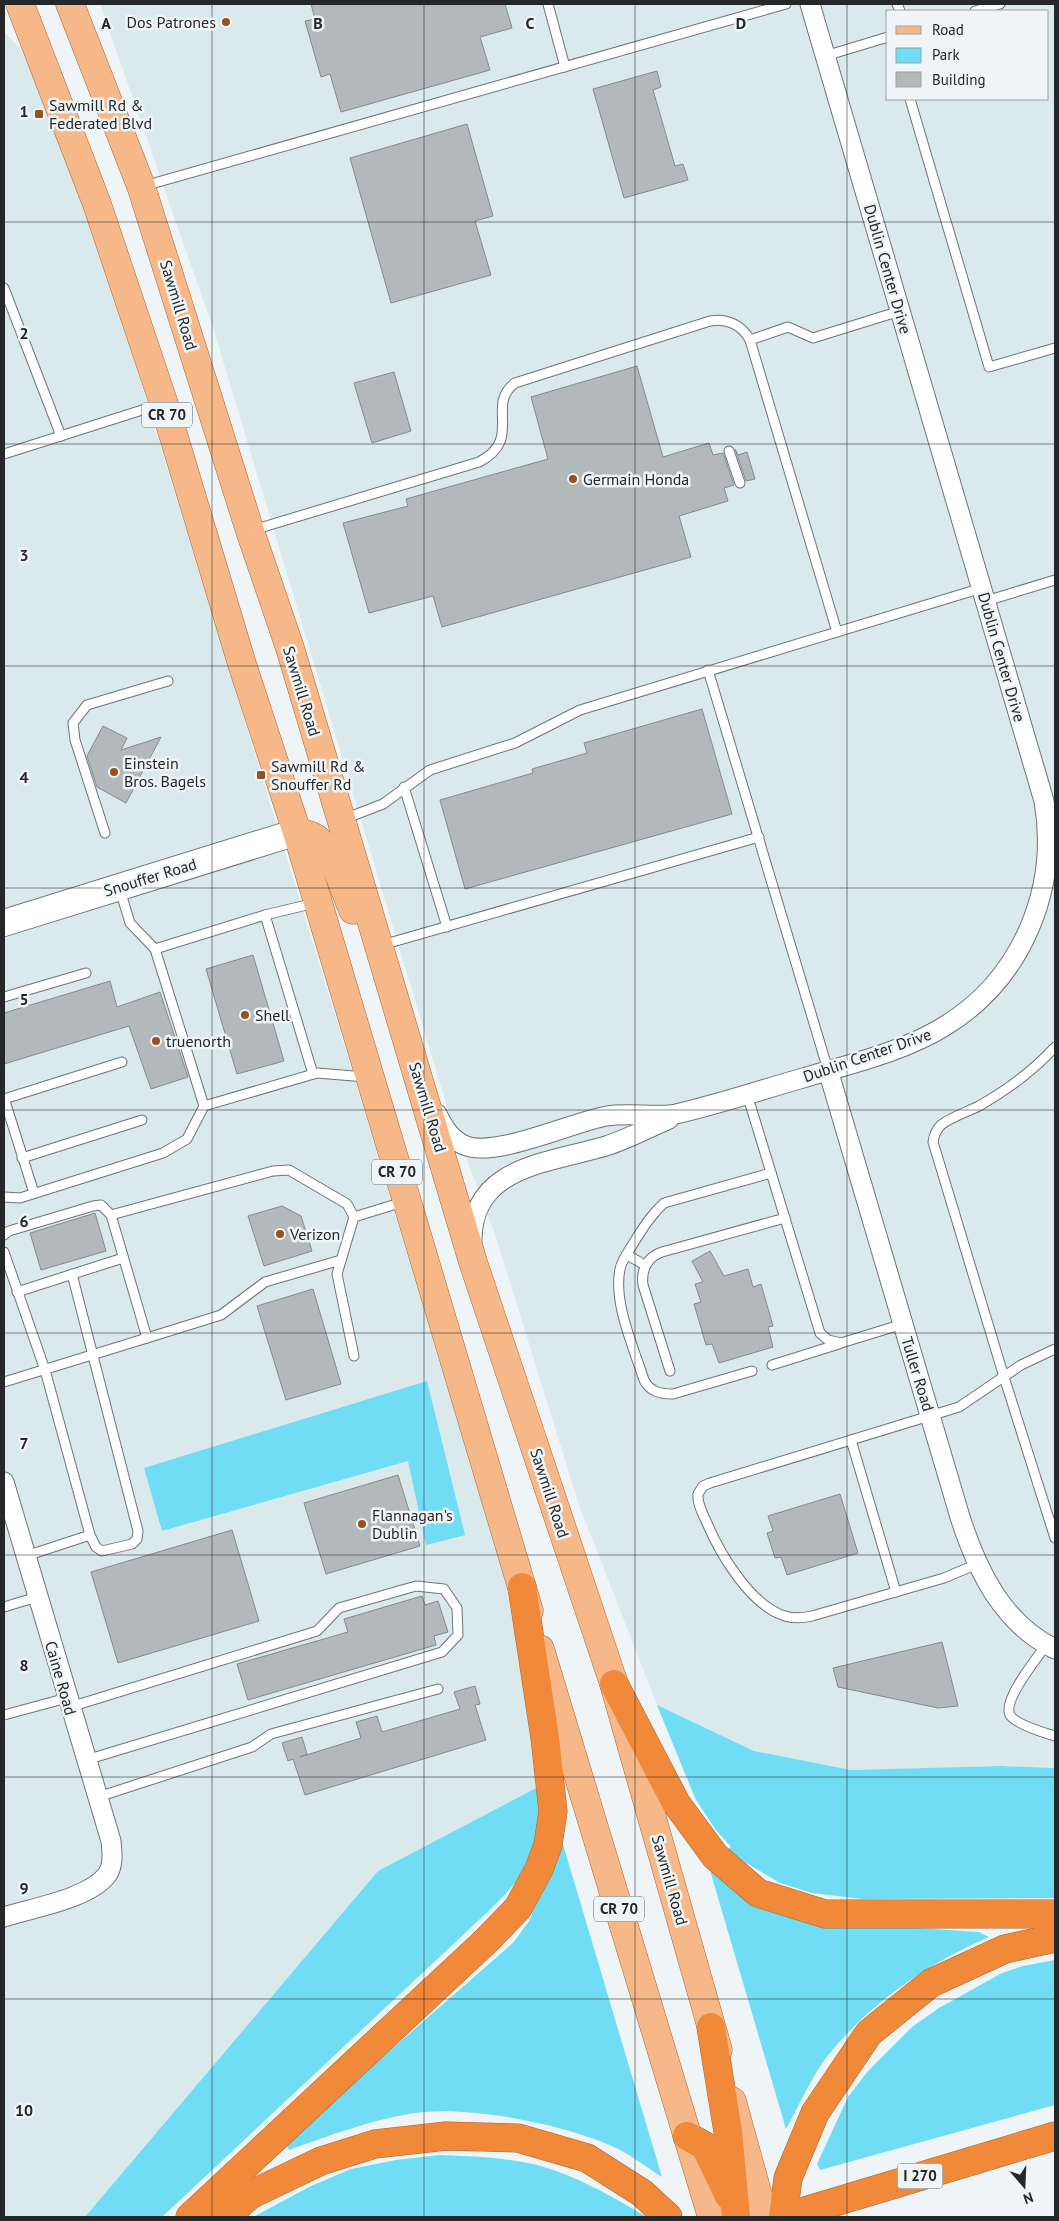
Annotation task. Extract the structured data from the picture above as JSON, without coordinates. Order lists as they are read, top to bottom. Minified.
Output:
{"streets":{"highway":["I 270"],"main road":["Sawmill Road","CR 70","Snouffer Road"],"street":["Dublin Center Drive","Tuller Road","Caine Road"]},"crossings":[["Dublin Center Drive","Sawmill Road"],["Dublin Center Drive","Tuller Road"],["CR 70","Snouffer Road"]],"places":{"other":["Dos Patrones","Germain Honda","Einstein Bros. Bagels","Shell","truenorth","Verizon","Flannagan's Dublin"],"transit":["Sawmill Rd & Federated Blvd","Sawmill Rd & Snouffer Rd"]},"legend":["Road","Park","Building"],"north":"bottom","grid":{"columns":["A","B","C","D"],"rows":["1","2","3","4","5","6","7","8","9","10"]}}
